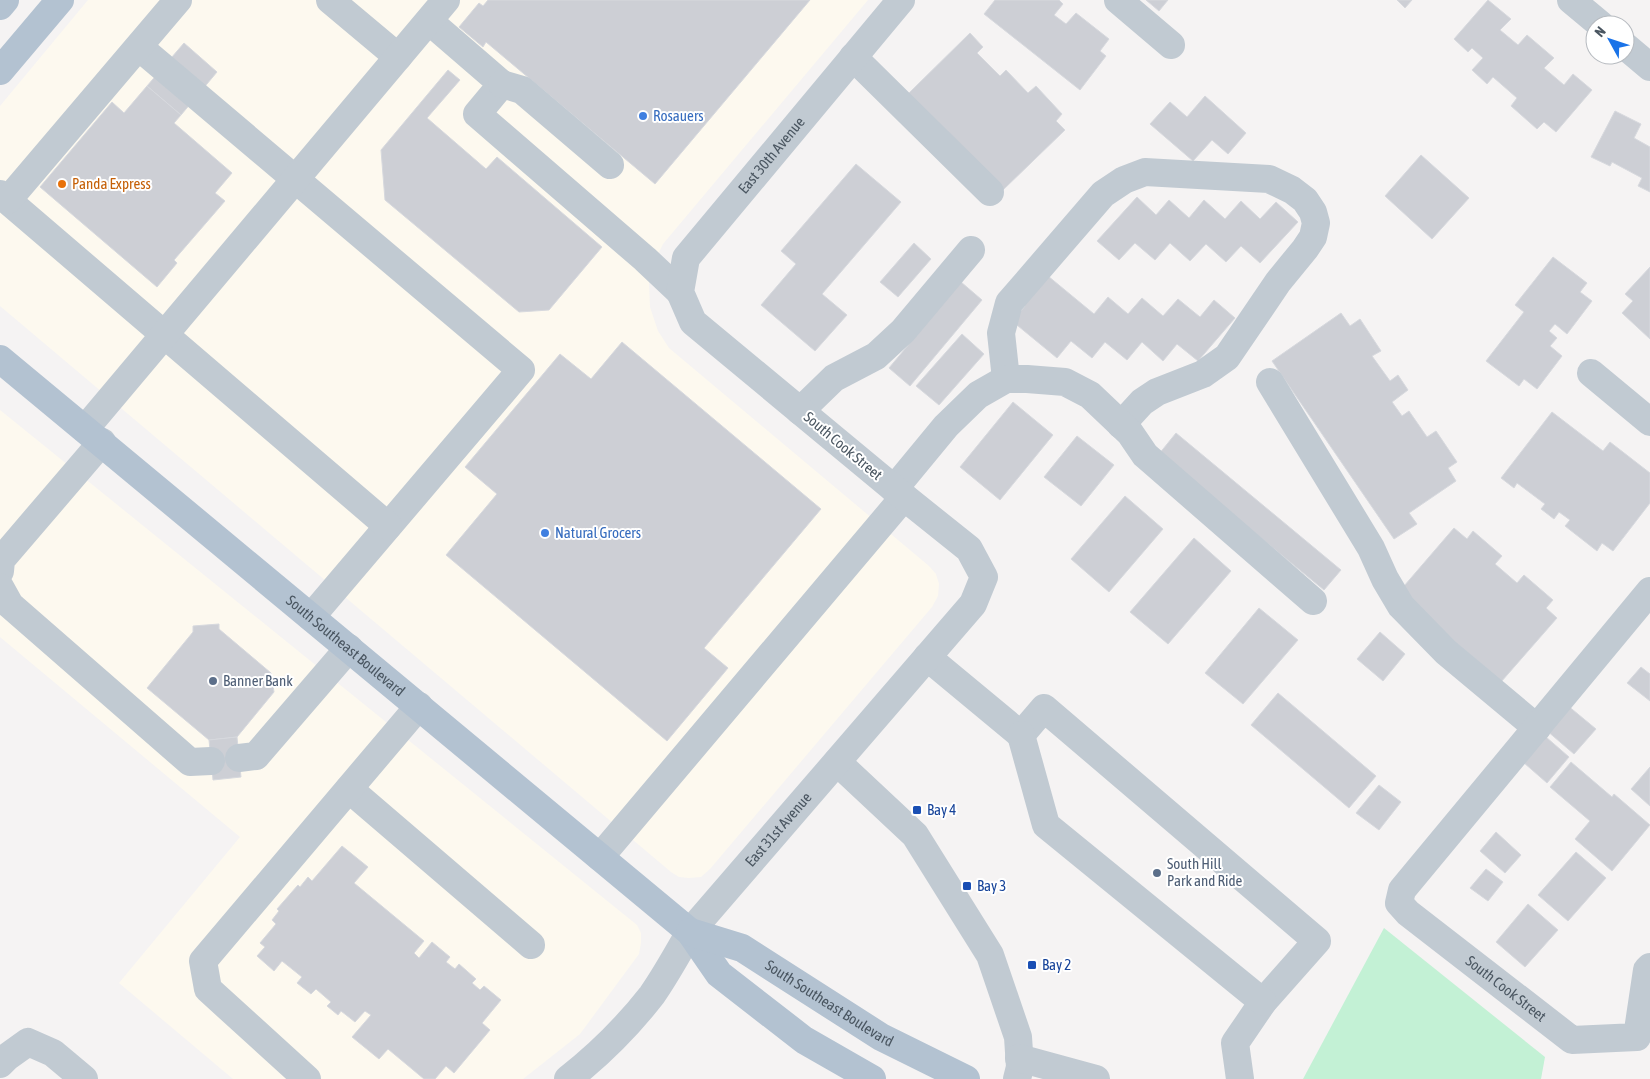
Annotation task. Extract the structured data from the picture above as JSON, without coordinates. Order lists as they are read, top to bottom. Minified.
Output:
{"streets":{"main road":["South Southeast Boulevard"],"street":["East 30th Avenue","South Cook Street","East 31st Avenue"]},"crossings":[["East 30th Avenue","South Cook Street"],["South Cook Street","East 31st Avenue"],["South Southeast Boulevard","East 31st Avenue"]],"places":{"other":["Rosauers","Panda Express","Natural Grocers","Banner Bank","South Hill Park and Ride"],"transit":["Bay 4","Bay 3","Bay 2"]},"north":"top left"}
